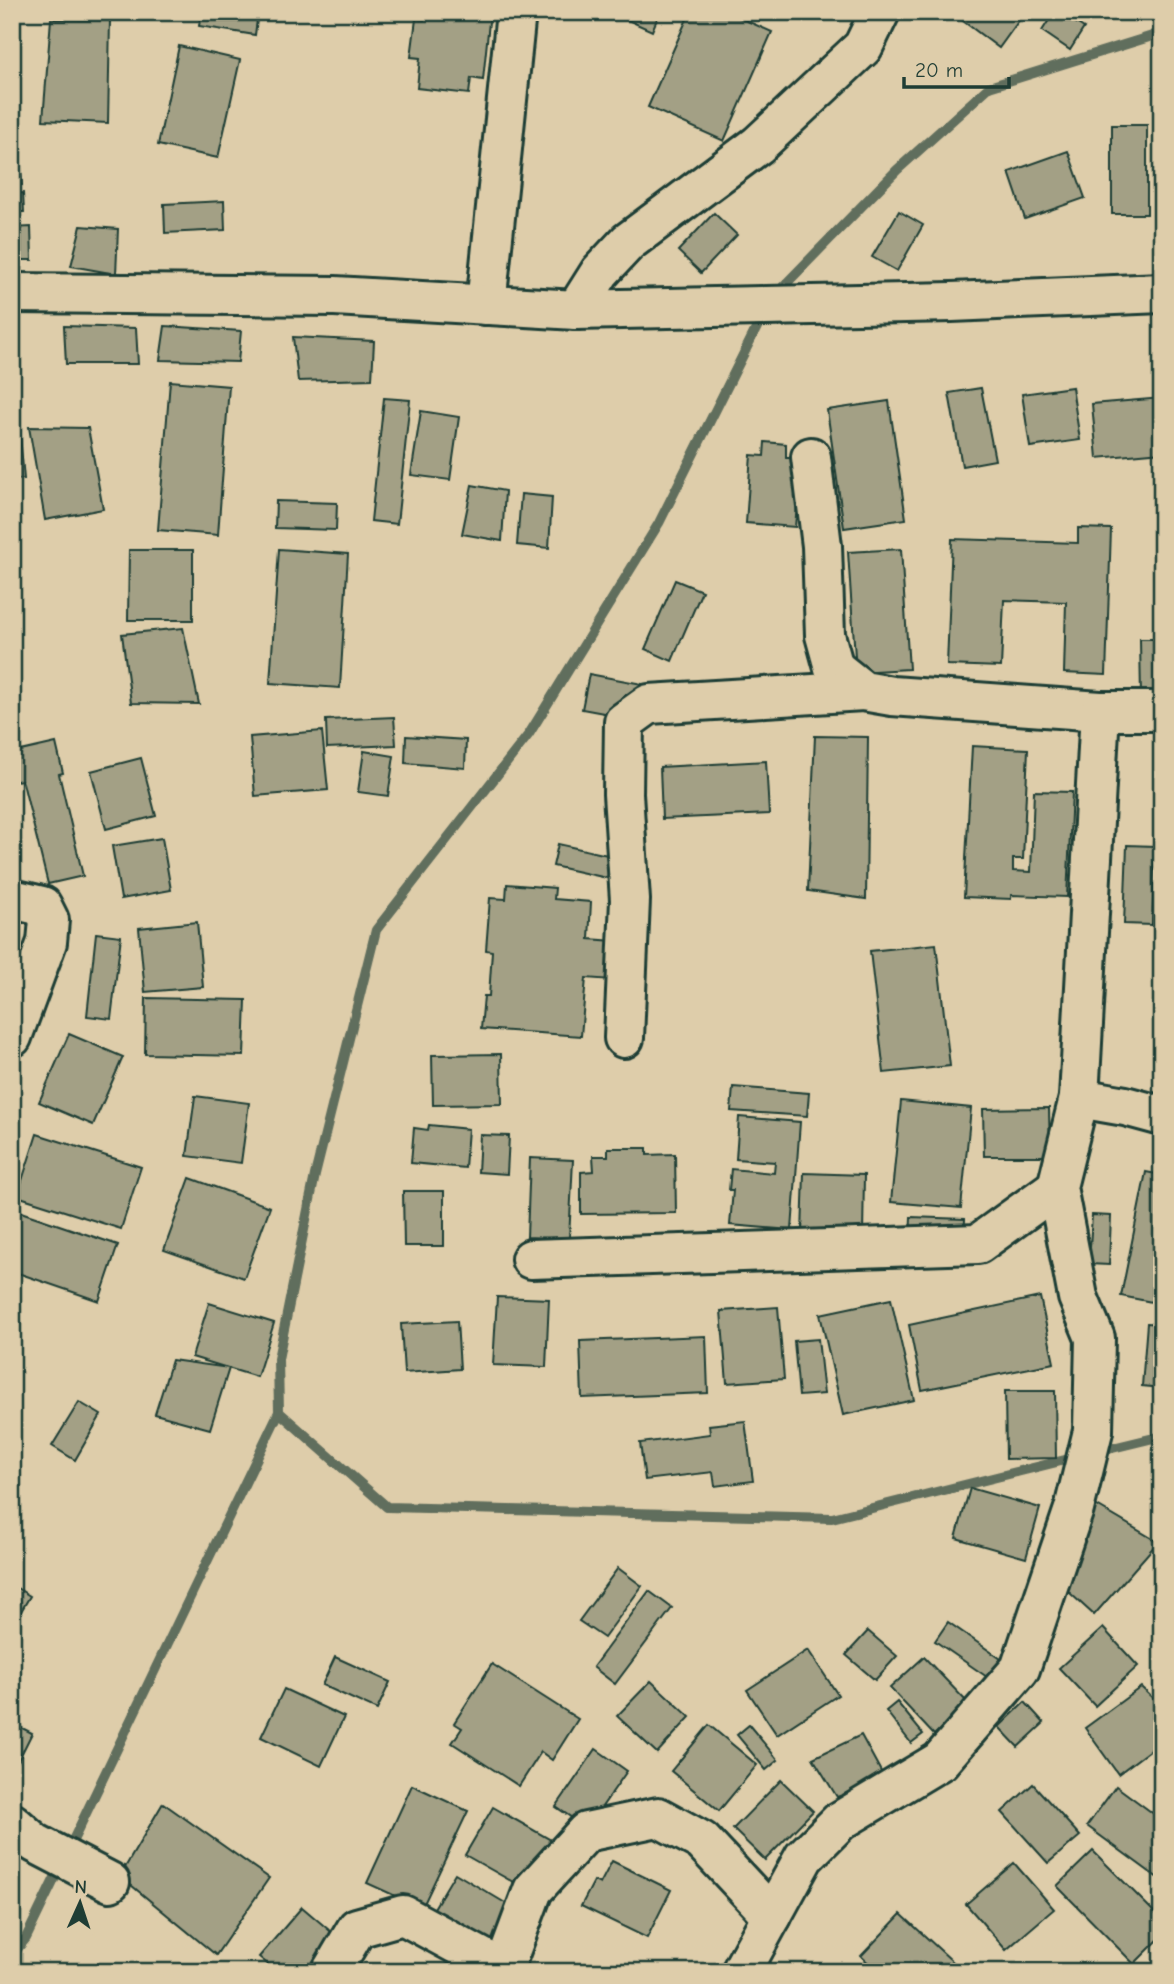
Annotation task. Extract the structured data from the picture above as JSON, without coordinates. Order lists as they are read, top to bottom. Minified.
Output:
{"scale_bar":"20 m","north":"top"}
